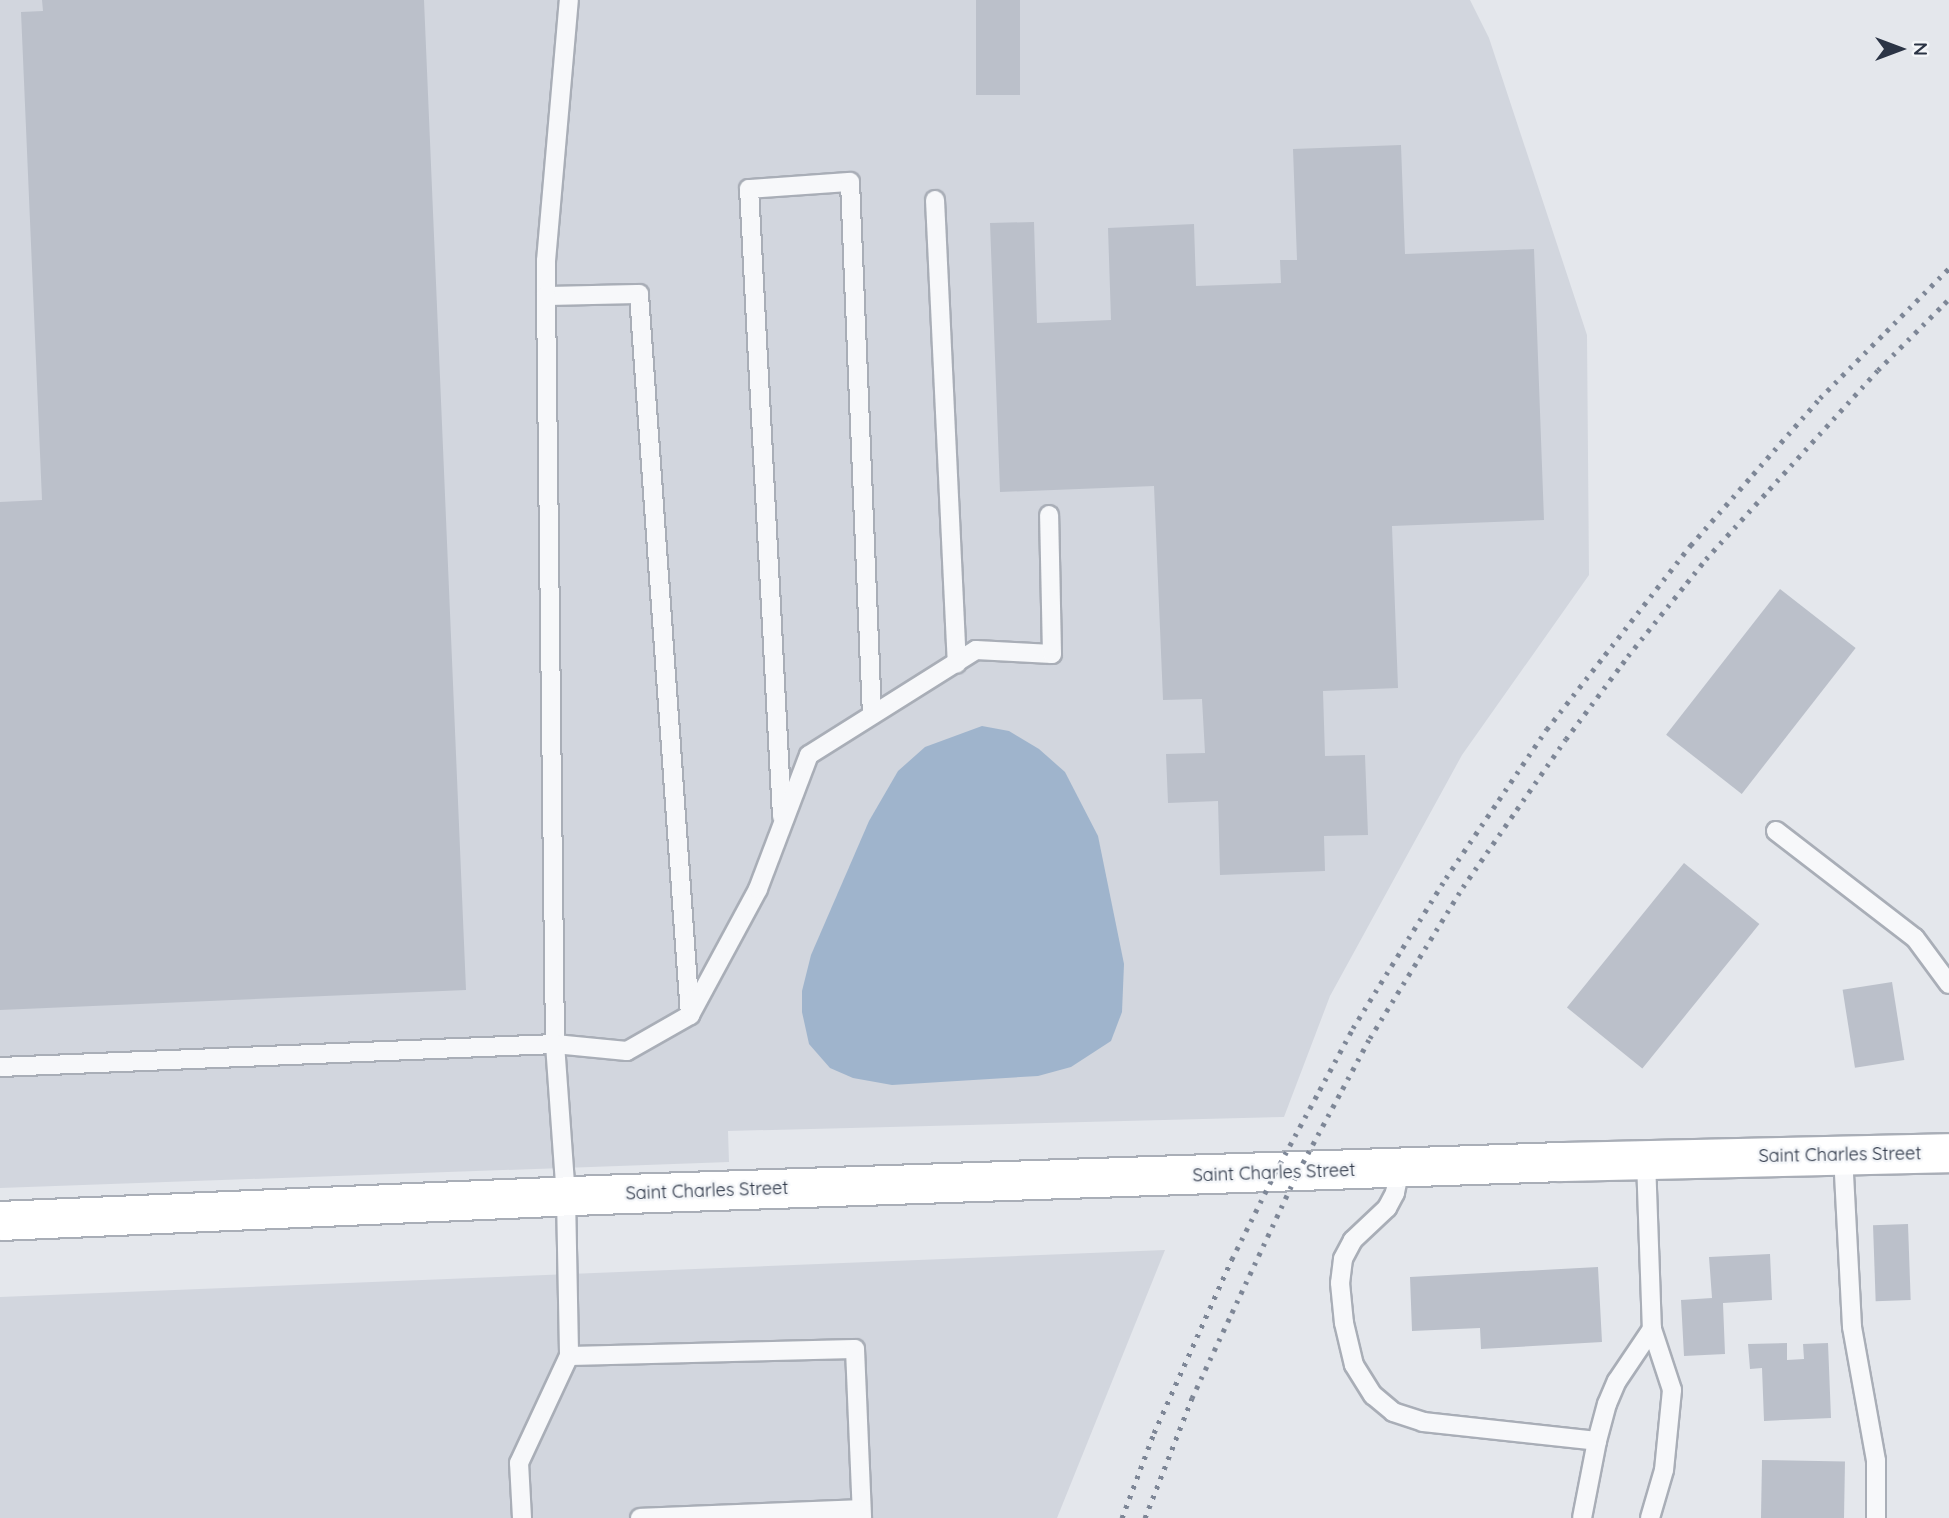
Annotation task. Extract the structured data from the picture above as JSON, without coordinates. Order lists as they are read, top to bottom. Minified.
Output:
{"streets":{"main road":["Saint Charles Street"]},"north":"right"}
